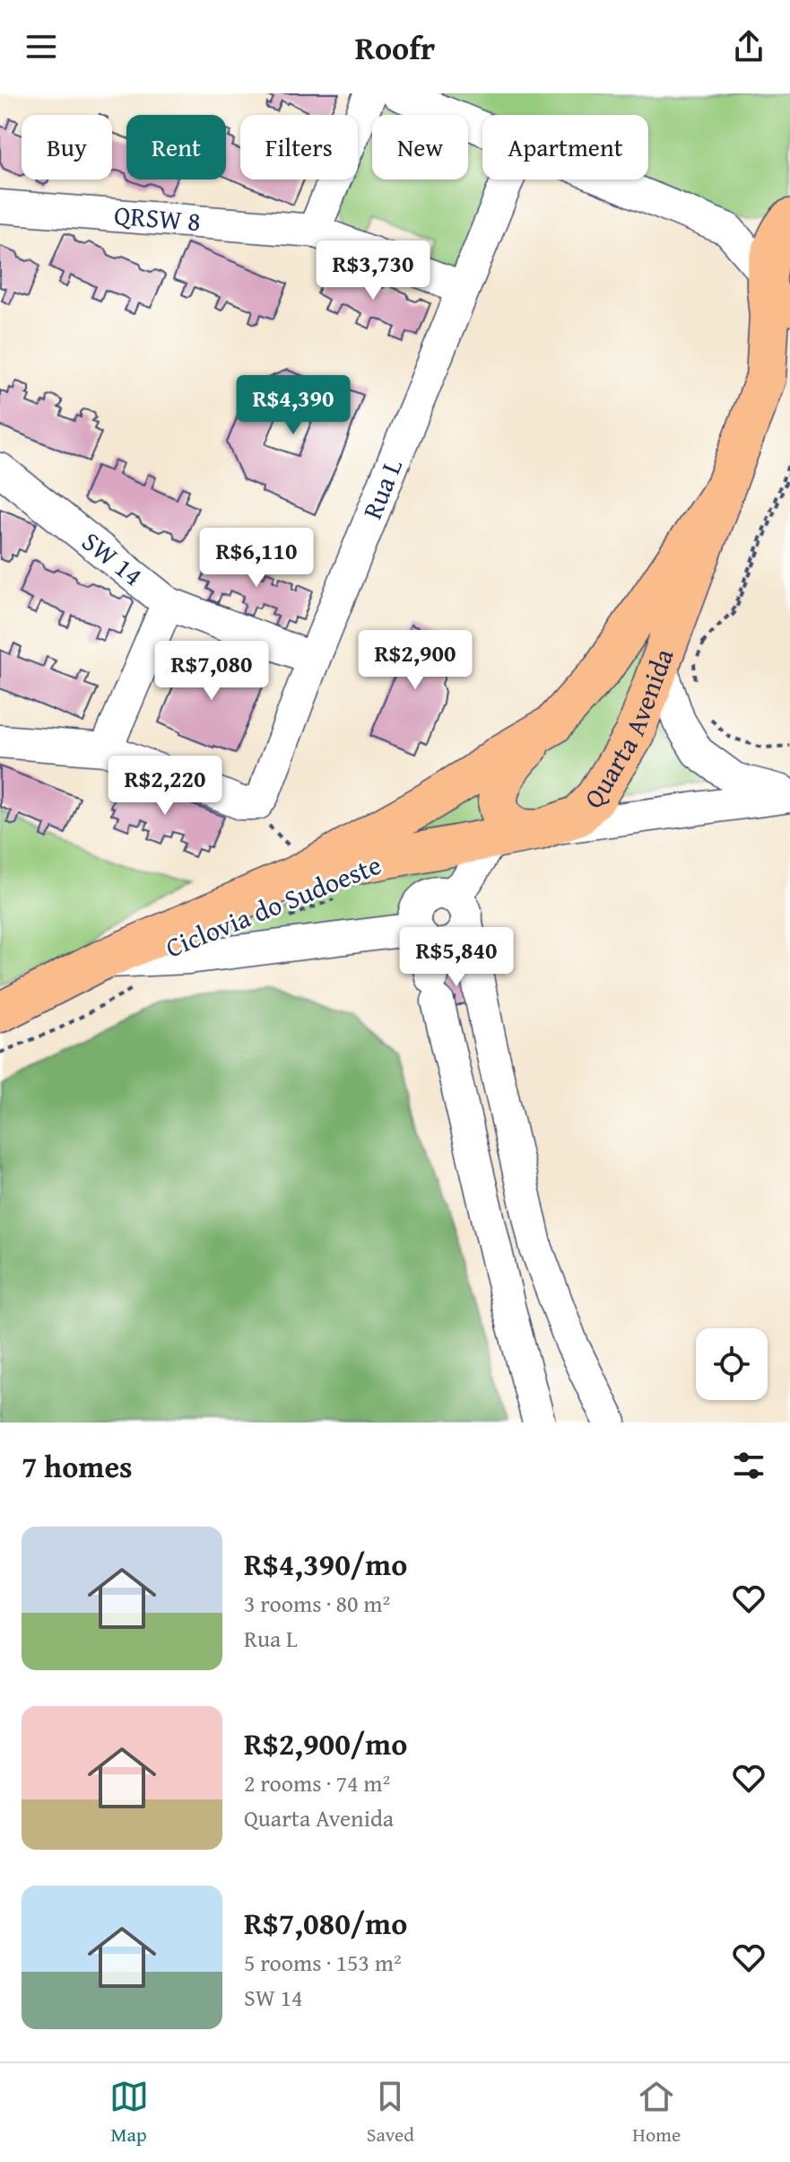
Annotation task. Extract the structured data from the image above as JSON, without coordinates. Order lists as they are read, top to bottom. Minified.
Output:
{"streets":{"main road":["Quarta Avenida"],"street":["QRSW 8","Rua L","SW 14"],"path":["Ciclovia do Sudoeste"]},"crossings":[["QRSW 8","Rua L"],["Rua L","SW 14"]],"page":{"header":"Roofr","chip":["Buy","Rent","Filters","New","Apartment"],"price":["R$3,730","R$4,390","R$6,110","R$2,900","R$7,080","R$2,220","R$5,840"],"heading":"7 homes","list":[{"name":"R$4,390/mo","note":"3 rooms · 80 m² · Rua L"},{"name":"R$2,900/mo","note":"2 rooms · 74 m² · Quarta Avenida"},{"name":"R$7,080/mo","note":"5 rooms · 153 m² · SW 14"}],"tabs":["Map","Saved","Home"]}}
